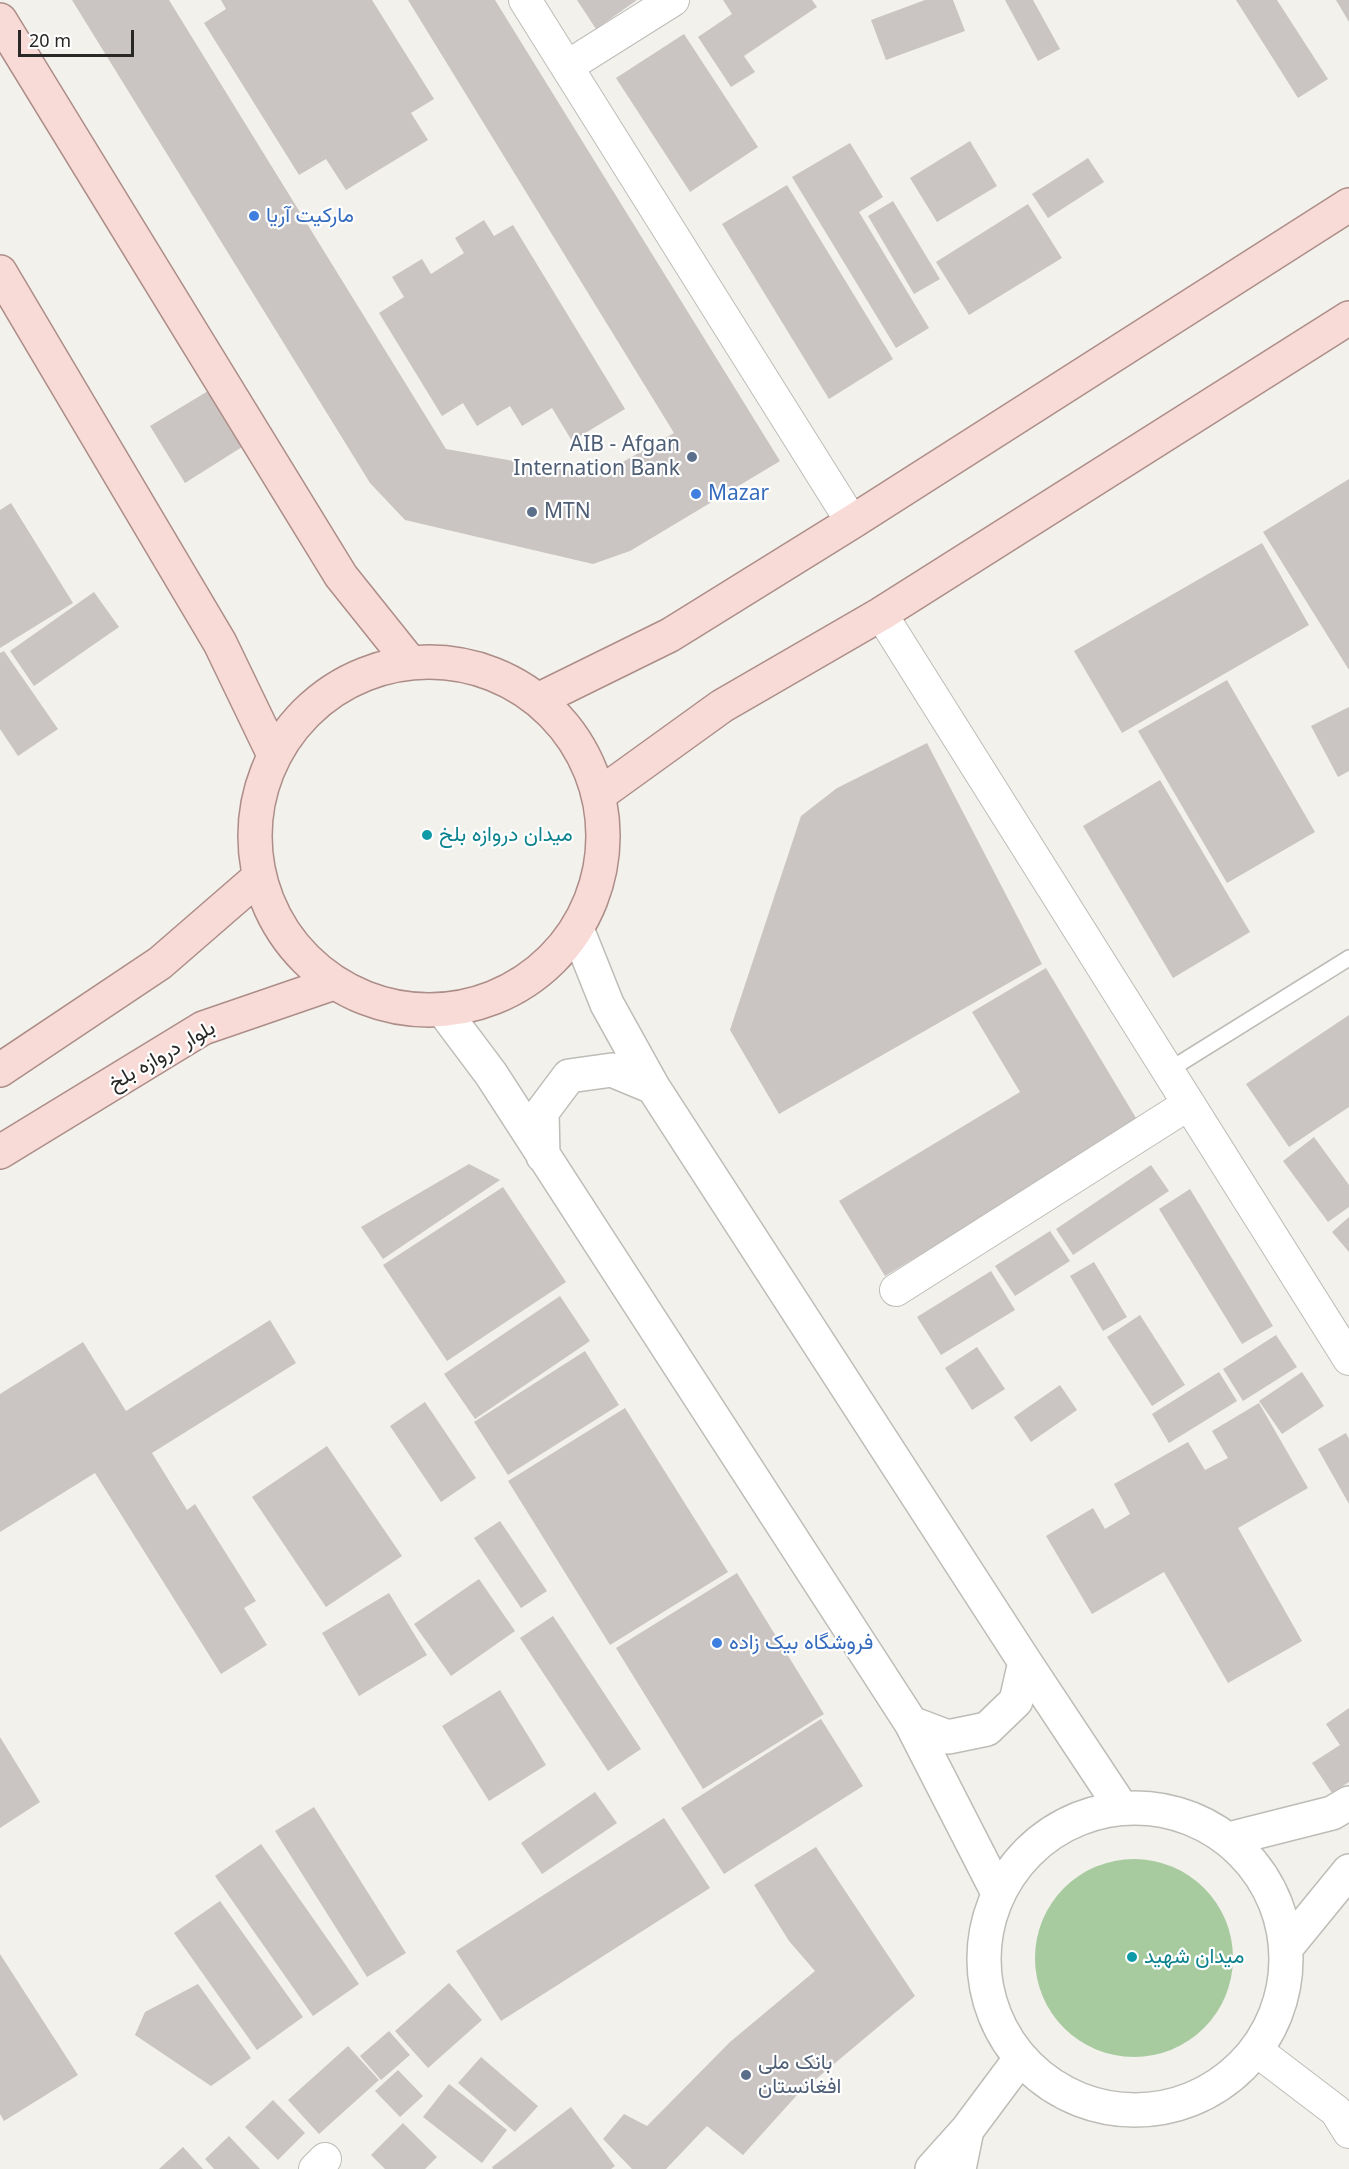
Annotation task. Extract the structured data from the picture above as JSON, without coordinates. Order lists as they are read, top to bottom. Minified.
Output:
{"streets":{"main road":["بلوار دروازه بلخ"]},"places":["مارکیت آریا","AIB - Afgan Internation Bank","Mazar","MTN","میدان دروازه بلخ","فروشگاه بیک زاده","میدان شهید","بانک ملی افغانستان"],"scale_bar":"20 m"}
